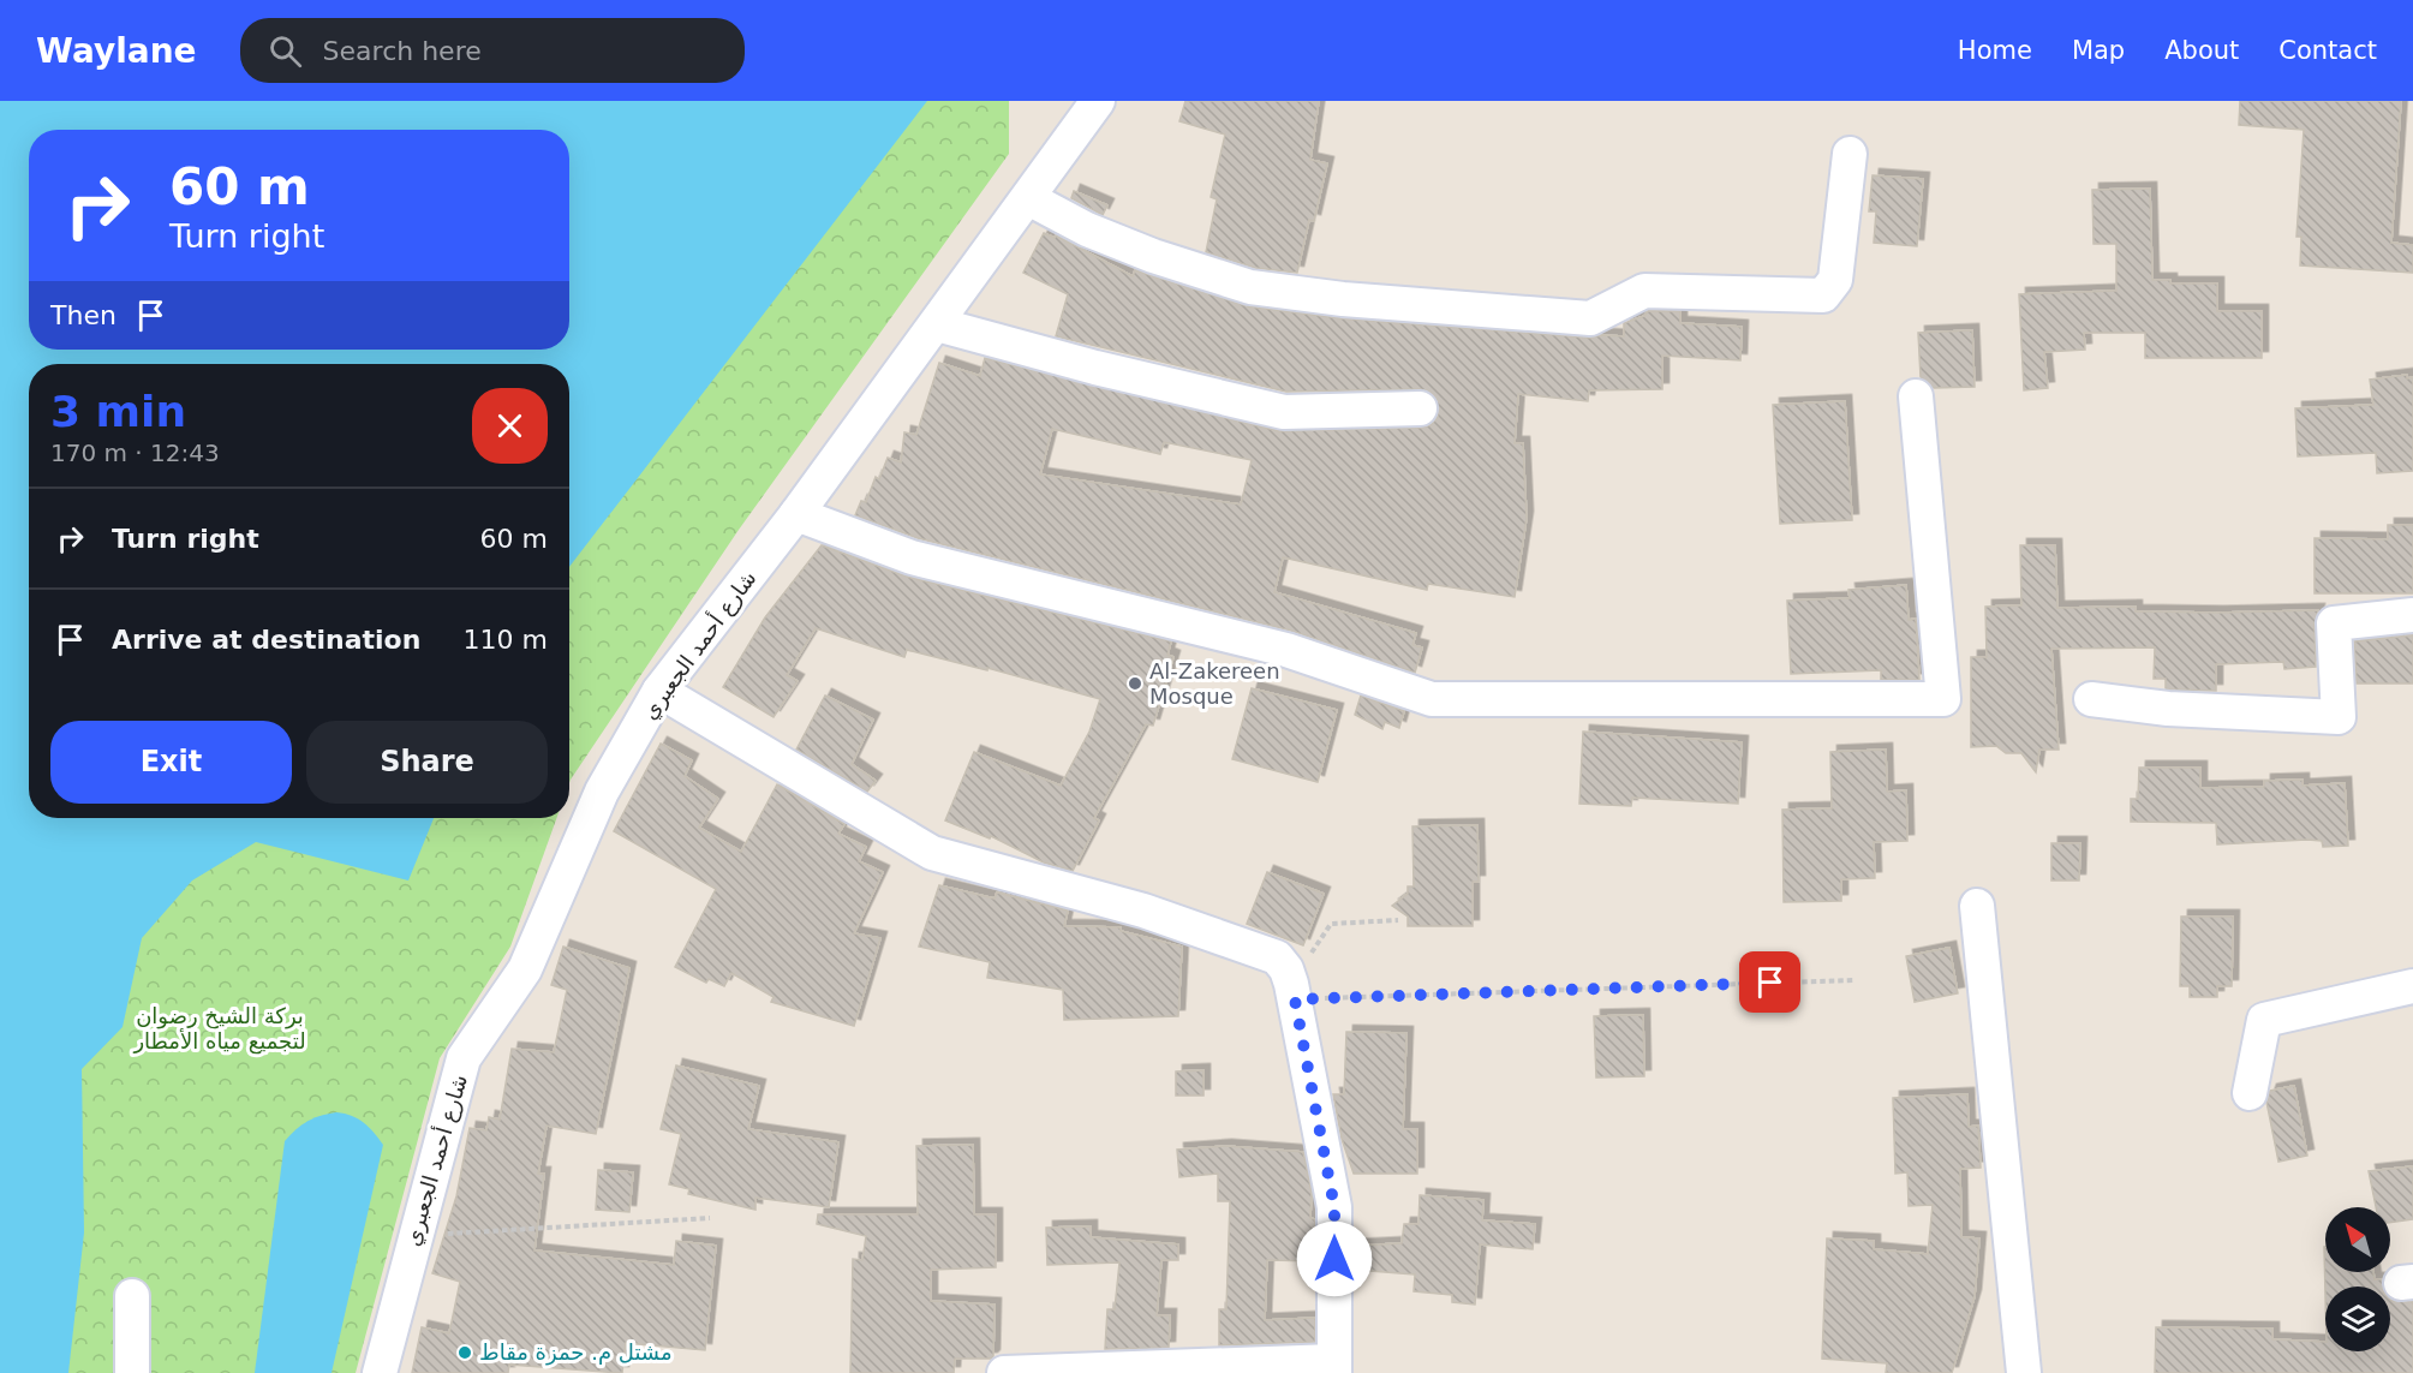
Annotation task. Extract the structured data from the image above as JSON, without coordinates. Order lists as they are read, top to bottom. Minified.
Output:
{"streets":{"street":["شارع أحمد الجعبري"]},"parks":["بركة الشيخ رضوان لتجميع مياه الأمطار"],"places":["Al-Zakereen Mosque","مشتل م. حمزة مقاط"],"north":"top left","page":{"header":"Waylane","search":"Search here","nav":["Home","Map","About","Contact"],"turn":["60 m","Turn right"],"then":"Then","heading":["3 min","170 m · 12:43"],"list":[{"name":"Turn right","value":"60 m"},{"name":"Arrive at destination","value":"110 m"}],"buttons":["Exit","Share"]}}
